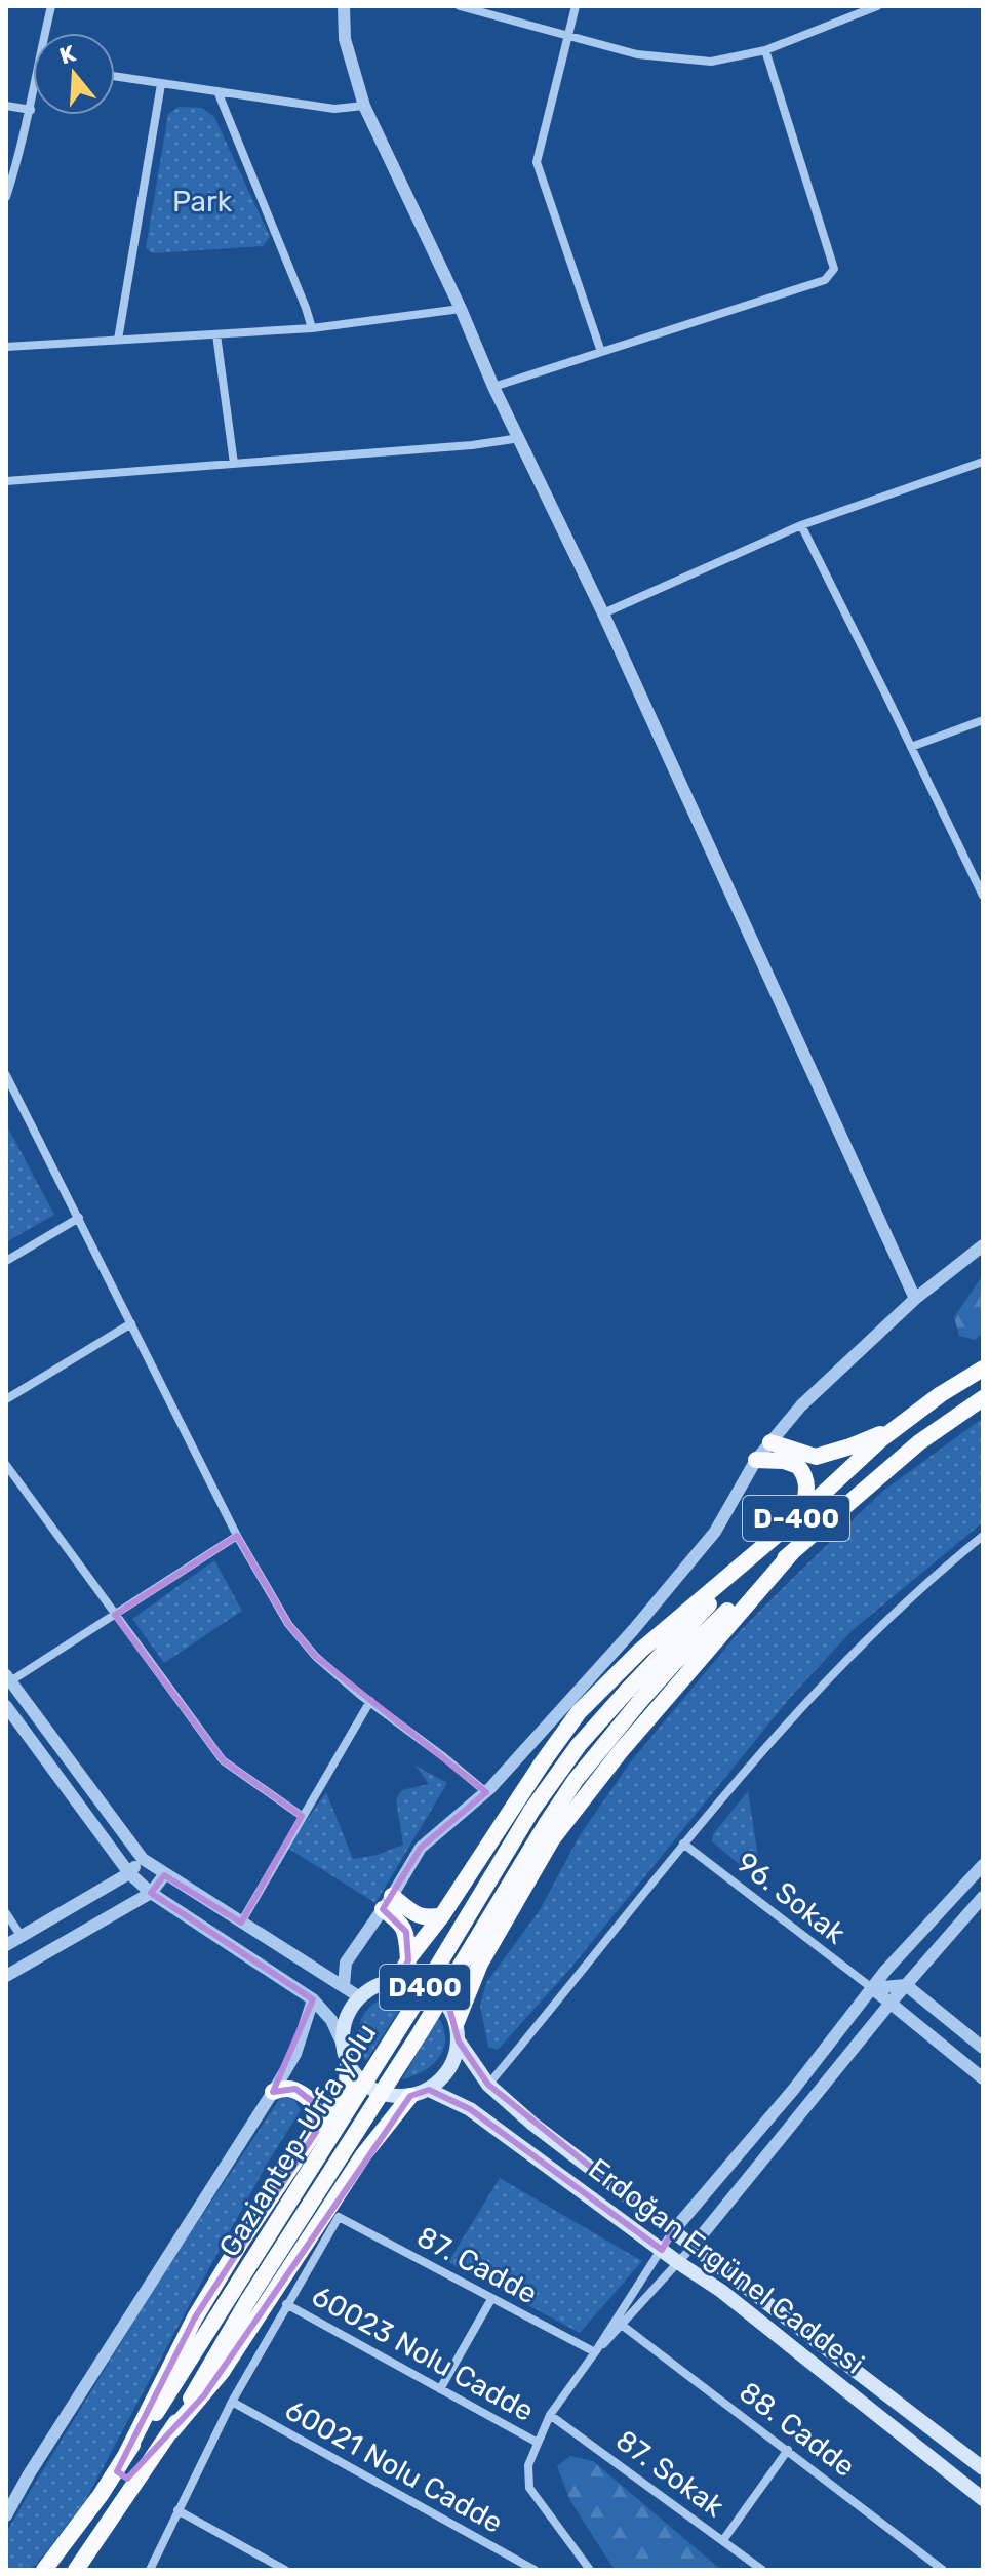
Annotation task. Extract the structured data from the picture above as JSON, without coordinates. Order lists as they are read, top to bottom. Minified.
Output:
{"streets":{"highway":["D-400","D400","Gaziantep-Urfa yolu"],"main road":["Erdoğan Ergünel Caddesi"],"street":["96. Sokak","87. Cadde","60023 Nolu Cadde","88. Cadde","60021 Nolu Cadde","87. Sokak"]},"crossings":[["D-400","Gaziantep-Urfa yolu"],["D400","Gaziantep-Urfa yolu"],["87. Cadde","60023 Nolu Cadde"]],"parks":["Park"],"north":"top"}
